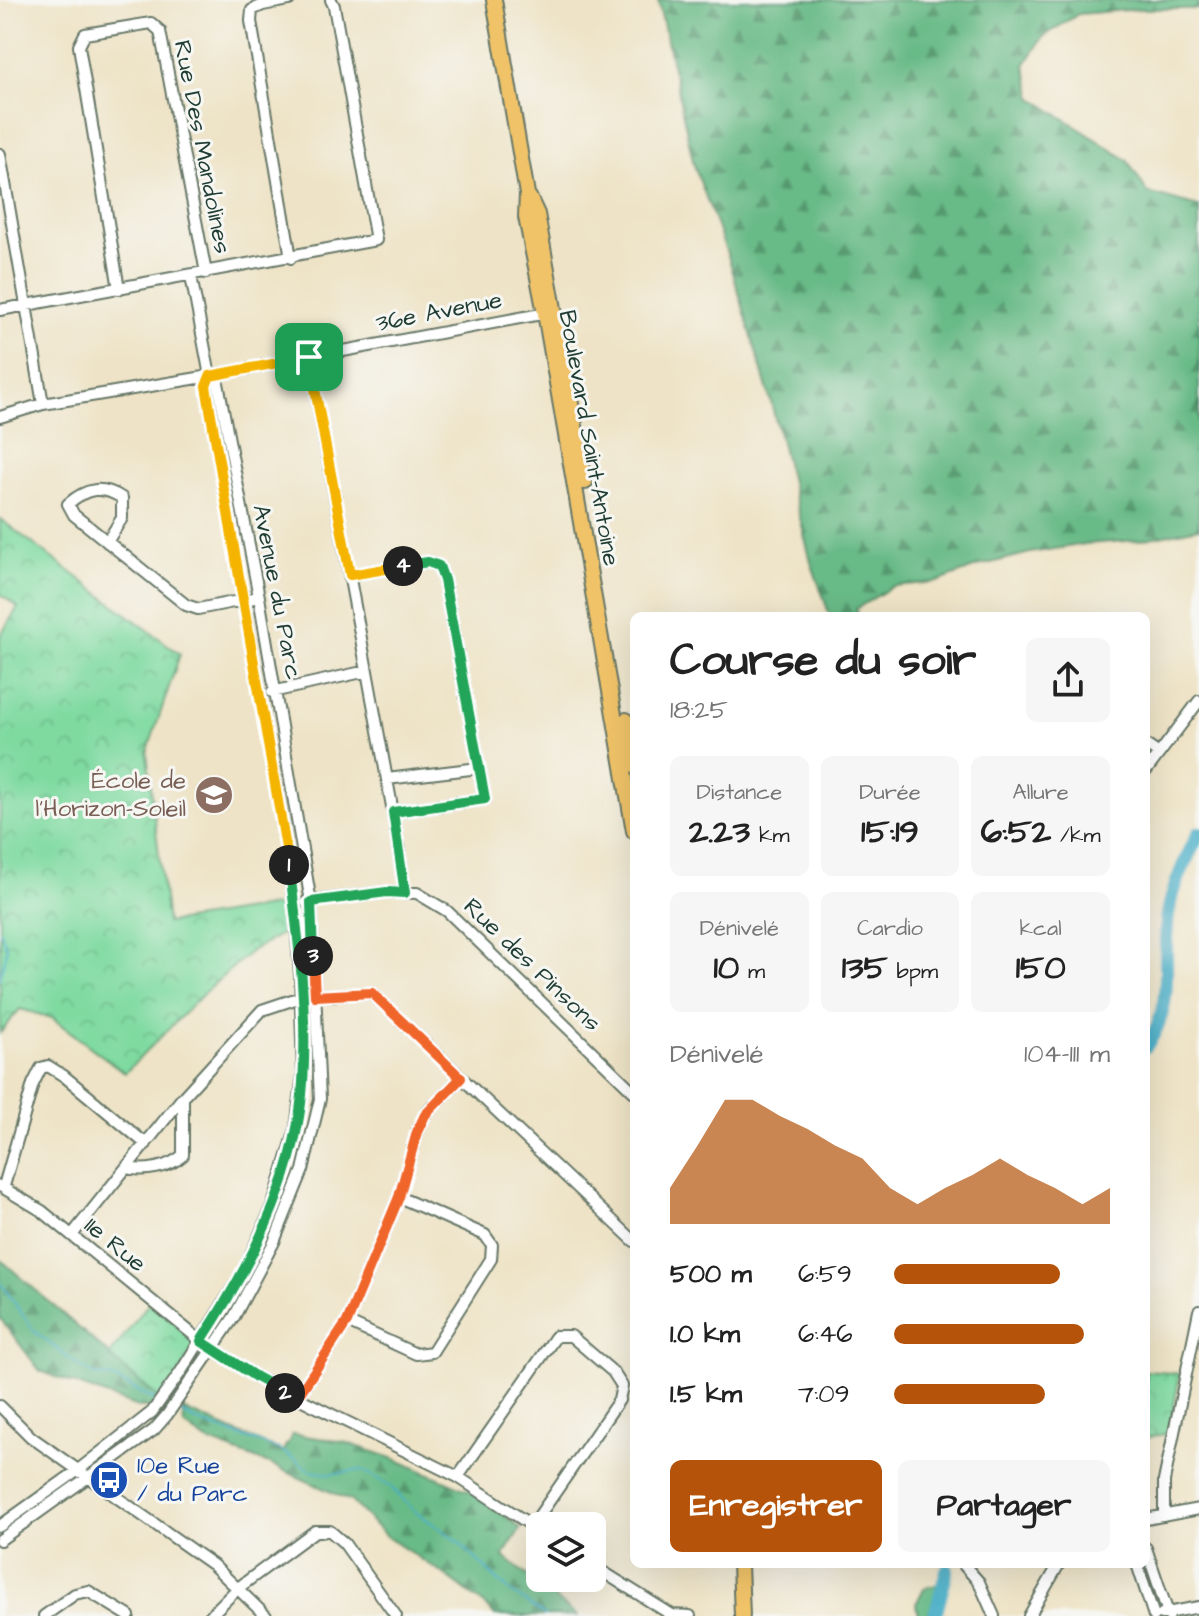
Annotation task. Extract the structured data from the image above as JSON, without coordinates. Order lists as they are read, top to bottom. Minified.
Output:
{"streets":{"main road":["Boulevard Saint-Antoine"],"street":["Rue Des Mandolines","36e Avenue","Avenue du Parc","Rue des Pinsons","11e Rue"]},"crossings":[["36e Avenue","Boulevard Saint-Antoine"],["36e Avenue","Avenue du Parc"],["Avenue du Parc","Rue des Pinsons"],["Avenue du Parc","11e Rue"]],"places":{"school or university":["École de l'Horizon-Soleil"],"bus stop":["10e Rue / du Parc"]},"page":{"pins":["4","1","3","2"],"heading":["Course du soir","18:25"],"stats":[["Distance","2.23 km"],["Durée","15:19"],["Allure","6:52 /km"],["Dénivelé","10 m"],["Cardio","135 bpm"],["kcal","150"]],"chart":["Dénivelé","104–111 m"],"list":[{"name":"500 m","note":"6:59"},{"name":"1.0 km","note":"6:46"},{"name":"1.5 km","note":"7:09"}],"buttons":["Enregistrer","Partager"]}}
